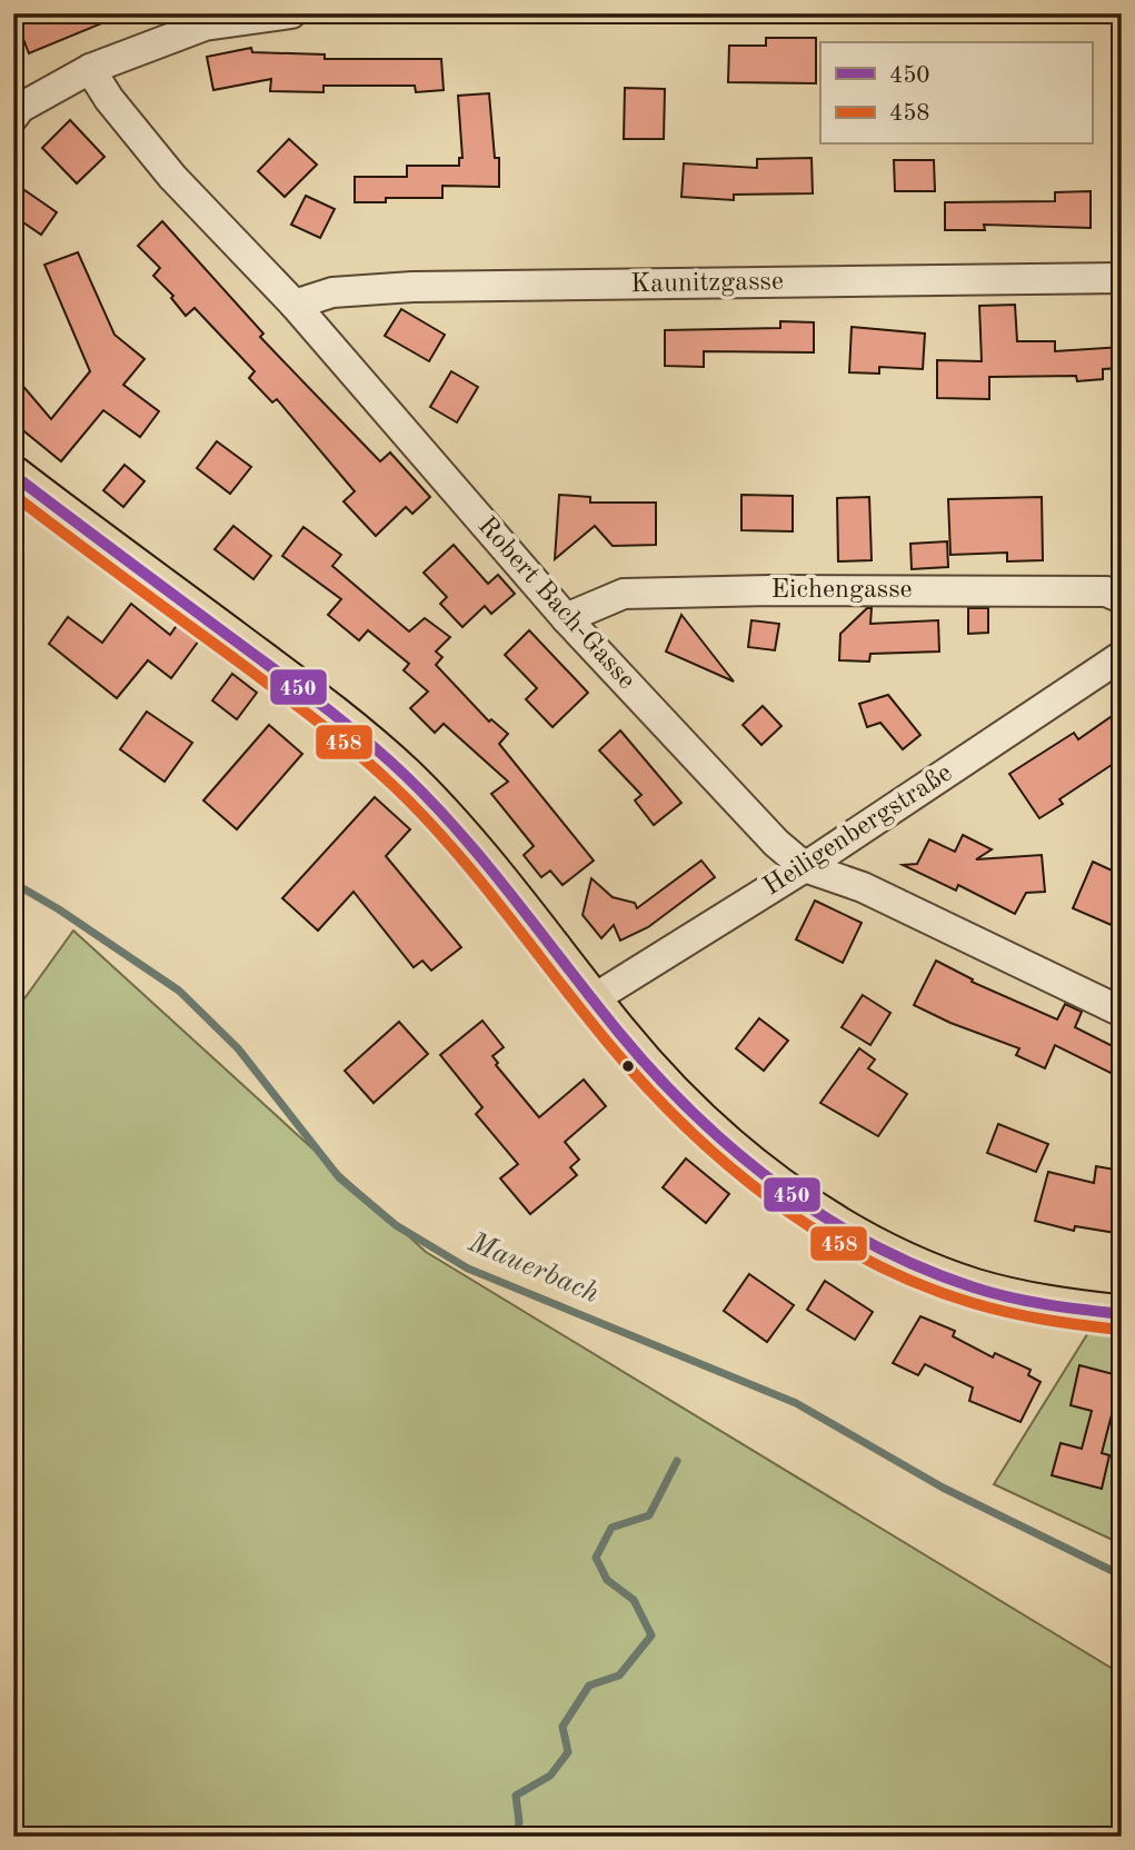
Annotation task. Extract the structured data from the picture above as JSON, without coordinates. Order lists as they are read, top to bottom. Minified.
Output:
{"streets":{"street":["Kaunitzgasse","Eichengasse","Robert Bach-Gasse","Heiligenbergstraße"]},"crossings":[["Kaunitzgasse","Robert Bach-Gasse"],["Eichengasse","Robert Bach-Gasse"],["Robert Bach-Gasse","Heiligenbergstraße"]],"water":["Mauerbach"],"lines":["transit line 450","transit line 458"],"legend":["450","458"]}
